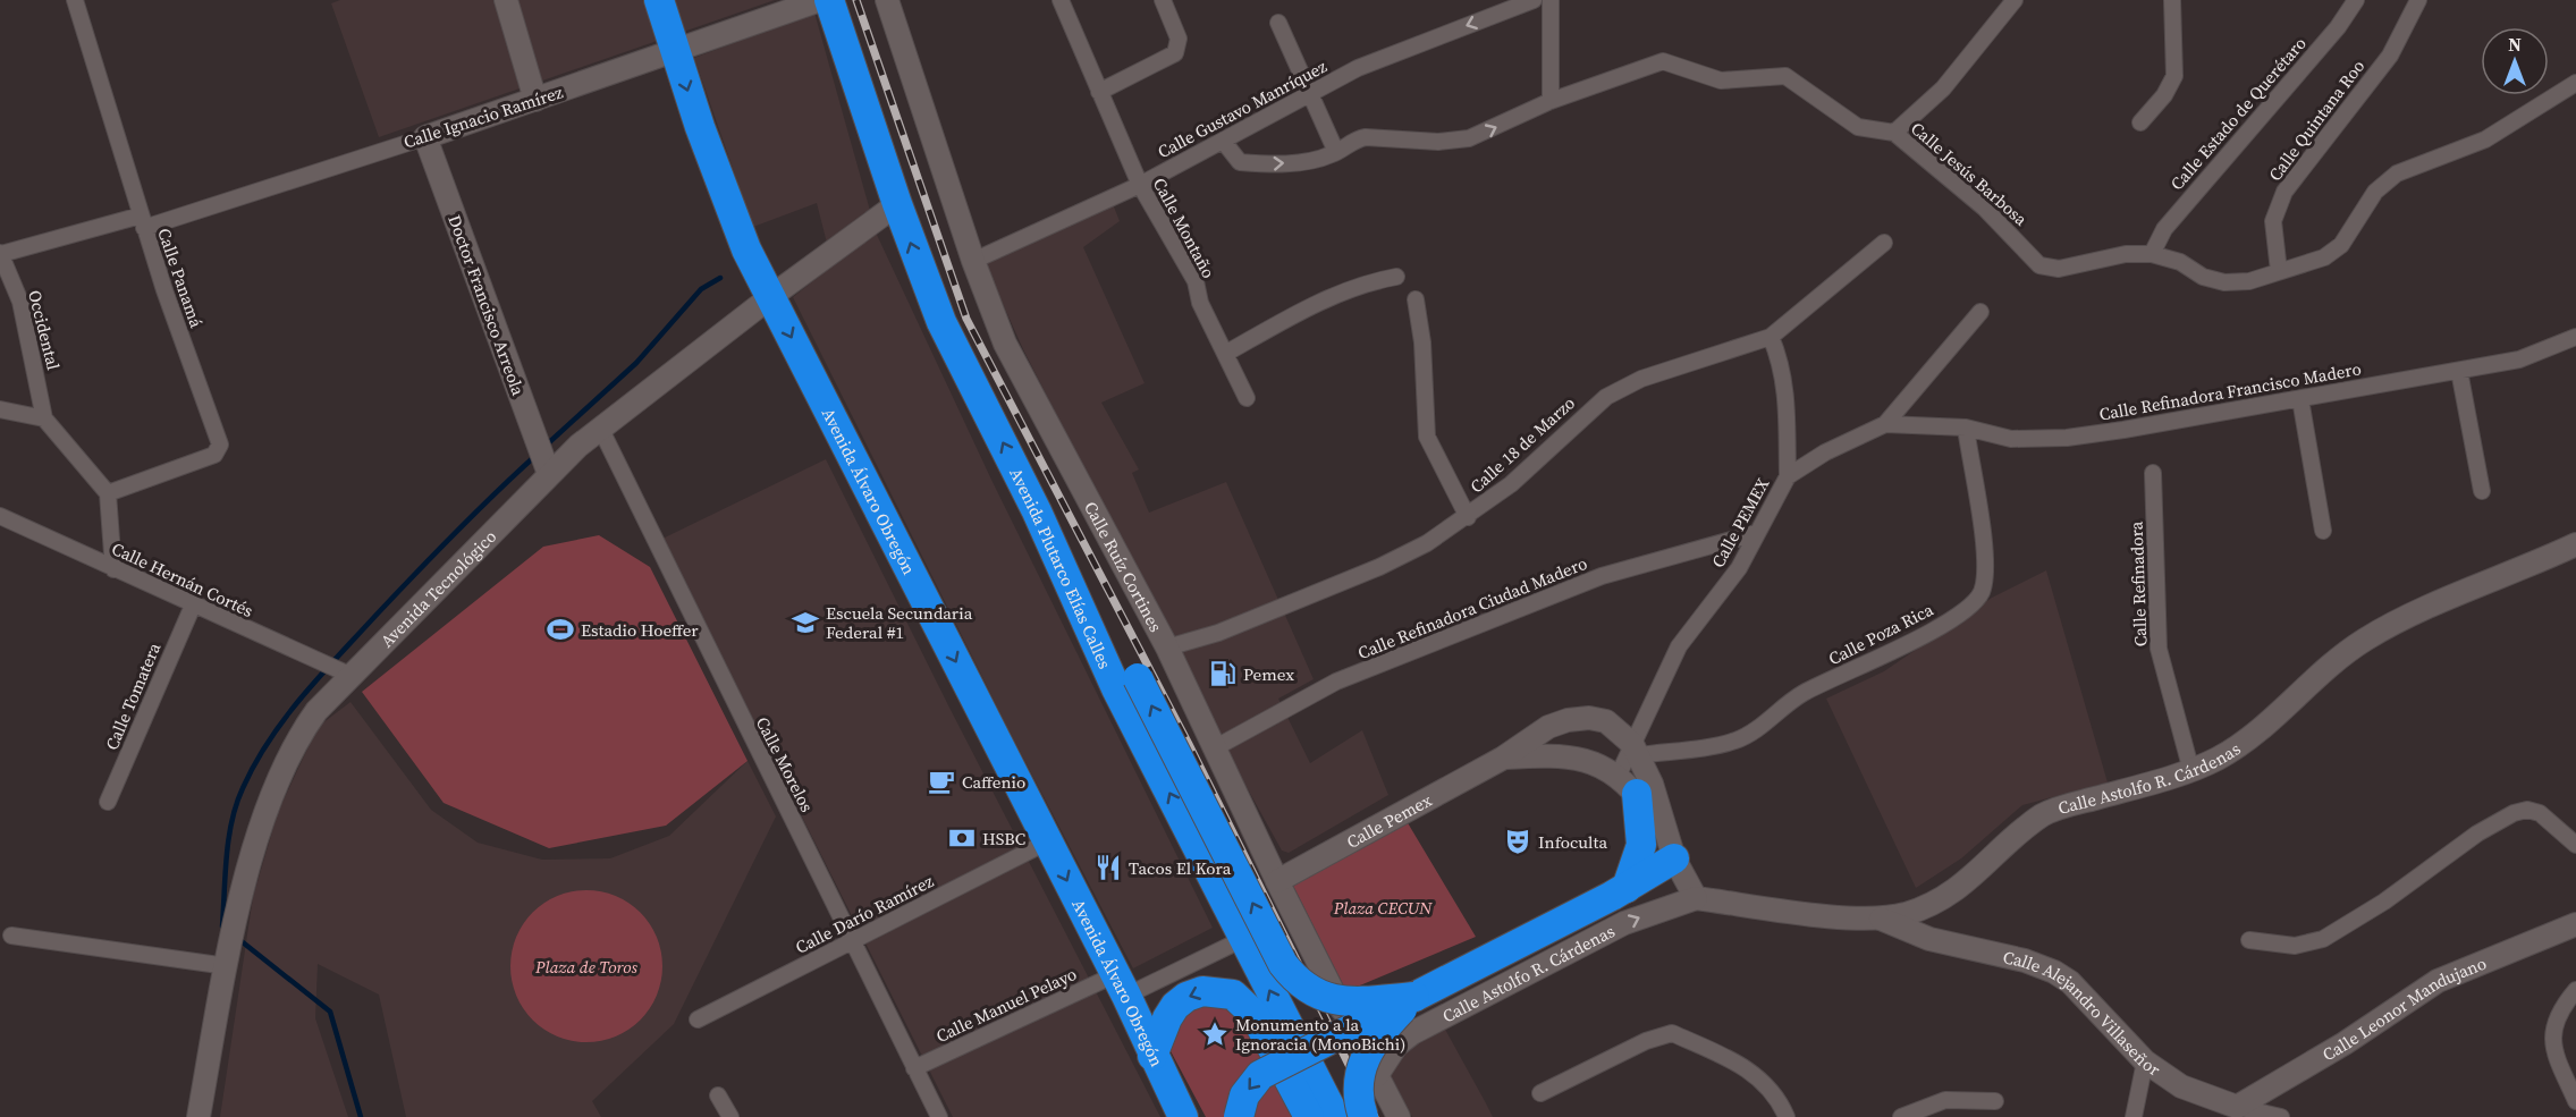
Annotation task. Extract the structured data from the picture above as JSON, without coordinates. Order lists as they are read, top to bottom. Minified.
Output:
{"streets":{"highway":["Avenida Álvaro Obregón","Avenida Plutarco Elías Calles"],"street":["Calle Gustavo Manríquez","Calle Estado de Querétaro","Calle Ignacio Ramírez","Calle Quintana Roo","Calle Jesús Barbosa","Calle Montaño","Calle Panamá","Doctor Francisco Arreola","Occidental","Calle Refinadora Francisco Madero","Calle 18 de Marzo","Calle PEMEX","Calle Ruíz Cortines","Calle Hernán Cortés","Calle Refinadora","Avenida Tecnológico","Calle Refinadora Ciudad Madero","Calle Poza Rica","Calle Tomatera","Calle Morelos","Calle Astolfo R. Cárdenas","Calle Pemex","Calle Darío Ramírez","Calle Manuel Pelayo","Calle Leonor Mandujano","Calle Alejandro Villaseñor"]},"crossings":[["Calle Gustavo Manríquez","Calle Jesús Barbosa"],["Calle Gustavo Manríquez","Calle Montaño"],["Calle Gustavo Manríquez","Calle Ruíz Cortines"],["Calle Estado de Querétaro","Calle Jesús Barbosa"],["Calle Ignacio Ramírez","Calle Panamá"],["Calle Ignacio Ramírez","Doctor Francisco Arreola"],["Calle Ignacio Ramírez","Occidental"],["Calle Ignacio Ramírez","Avenida Álvaro Obregón"],["Calle Quintana Roo","Calle Jesús Barbosa"],["Doctor Francisco Arreola","Avenida Tecnológico"],["Calle Refinadora Francisco Madero","Calle PEMEX"],["Calle Refinadora Francisco Madero","Calle Poza Rica"],["Calle 18 de Marzo","Calle Ruíz Cortines"],["Avenida Álvaro Obregón","Avenida Tecnológico"],["Avenida Álvaro Obregón","Calle Darío Ramírez"],["Avenida Álvaro Obregón","Calle Manuel Pelayo"],["Calle PEMEX","Calle Refinadora Ciudad Madero"],["Calle PEMEX","Calle Poza Rica"],["Avenida Plutarco Elías Calles","Avenida Tecnológico"],["Avenida Plutarco Elías Calles","Calle Manuel Pelayo"],["Calle Ruíz Cortines","Calle Refinadora Ciudad Madero"],["Calle Ruíz Cortines","Calle Astolfo R. Cárdenas"],["Calle Ruíz Cortines","Calle Pemex"],["Calle Hernán Cortés","Avenida Tecnológico"],["Calle Hernán Cortés","Calle Tomatera"],["Calle Refinadora","Calle Astolfo R. Cárdenas"],["Avenida Tecnológico","Calle Morelos"],["Calle Morelos","Calle Darío Ramírez"],["Calle Morelos","Calle Manuel Pelayo"],["Calle Astolfo R. Cárdenas","Calle Alejandro Villaseñor"],["Calle Leonor Mandujano","Calle Alejandro Villaseñor"]],"one_way":["Calle Gustavo Manríquez"],"parks":["Plaza CECUN","Plaza de Toros"],"places":{"school or university":["Escuela Secundaria Federal #1"],"sports":["Estadio Hoeffer"],"fuel station":["Pemex"],"cafe":["Caffenio"],"bank":["HSBC"],"theatre":["Infoculta"],"restaurant":["Tacos El Kora"],"place":["Monumento a la Ignoracia (MonoBichi)"]},"north":"top"}
